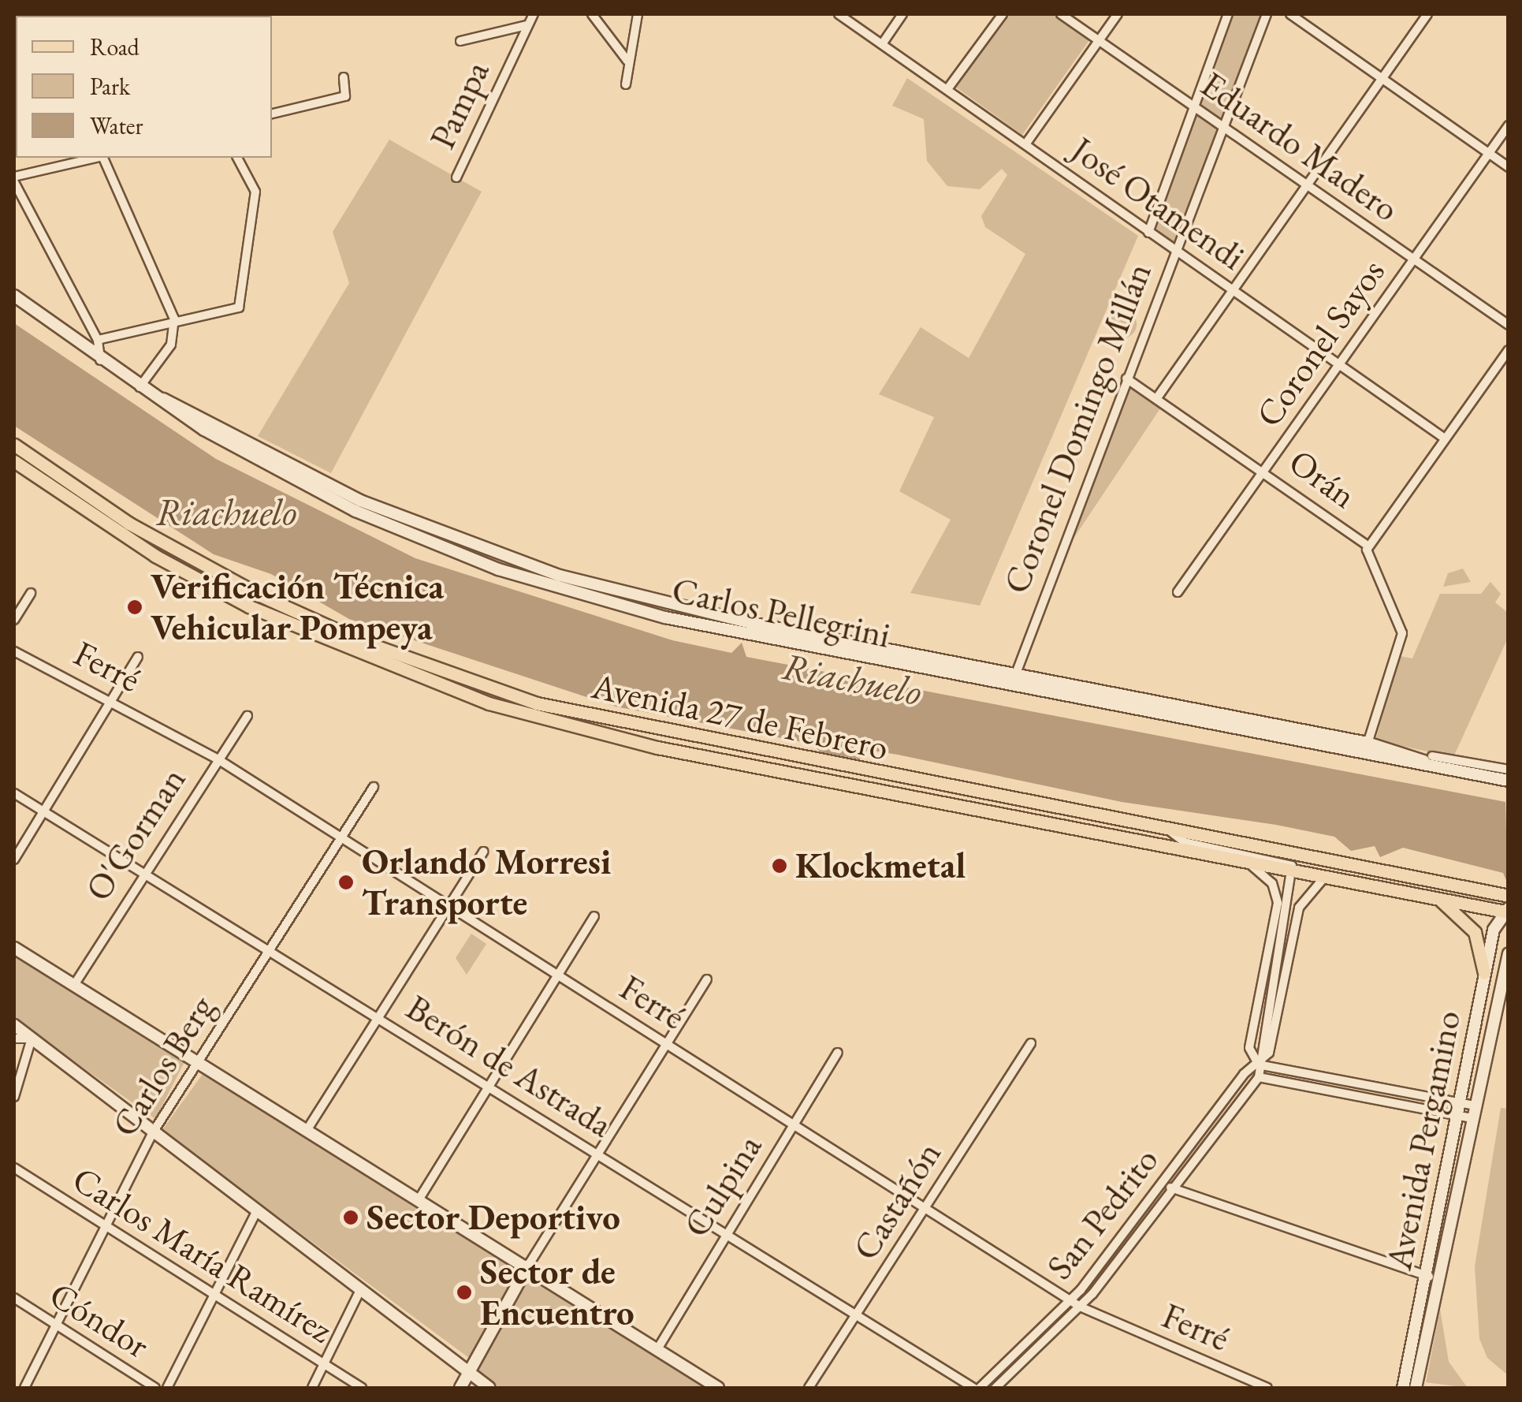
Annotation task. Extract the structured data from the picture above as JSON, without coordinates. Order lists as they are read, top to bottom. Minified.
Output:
{"streets":{"main road":["Carlos Pellegrini","Avenida 27 de Febrero","Avenida Pergamino"],"street":["Pampa","Eduardo Madero","José Otamendi","Coronel Sayos","Coronel Domingo Millán","Orán","Ferré","O'Gorman","Carlos Berg","Berón de Astrada","Culpina","Castañón","San Pedrito","Carlos María Ramírez","Cóndor"]},"crossings":[["Eduardo Madero","Coronel Sayos"],["Eduardo Madero","Coronel Domingo Millán"],["José Otamendi","Coronel Sayos"],["José Otamendi","Coronel Domingo Millán"],["Coronel Sayos","Orán"],["Coronel Domingo Millán","Orán"],["Coronel Domingo Millán","Carlos Pellegrini"],["Ferré","O'Gorman"],["Ferré","Carlos Berg"],["Ferré","Culpina"],["Ferré","Castañón"],["Ferré","San Pedrito"],["Avenida 27 de Febrero","Avenida Pergamino"],["Avenida 27 de Febrero","San Pedrito"],["O'Gorman","Berón de Astrada"],["Carlos Berg","Berón de Astrada"],["Carlos Berg","Carlos María Ramírez"],["Carlos Berg","Cóndor"],["Berón de Astrada","Culpina"],["Berón de Astrada","Castañón"]],"water":["Riachuelo"],"places":["Verificación Técnica Vehicular Pompeya","Klockmetal","Orlando Morresi Transporte","Sector Deportivo","Sector de Encuentro"],"legend":["Road","Park","Water"]}
